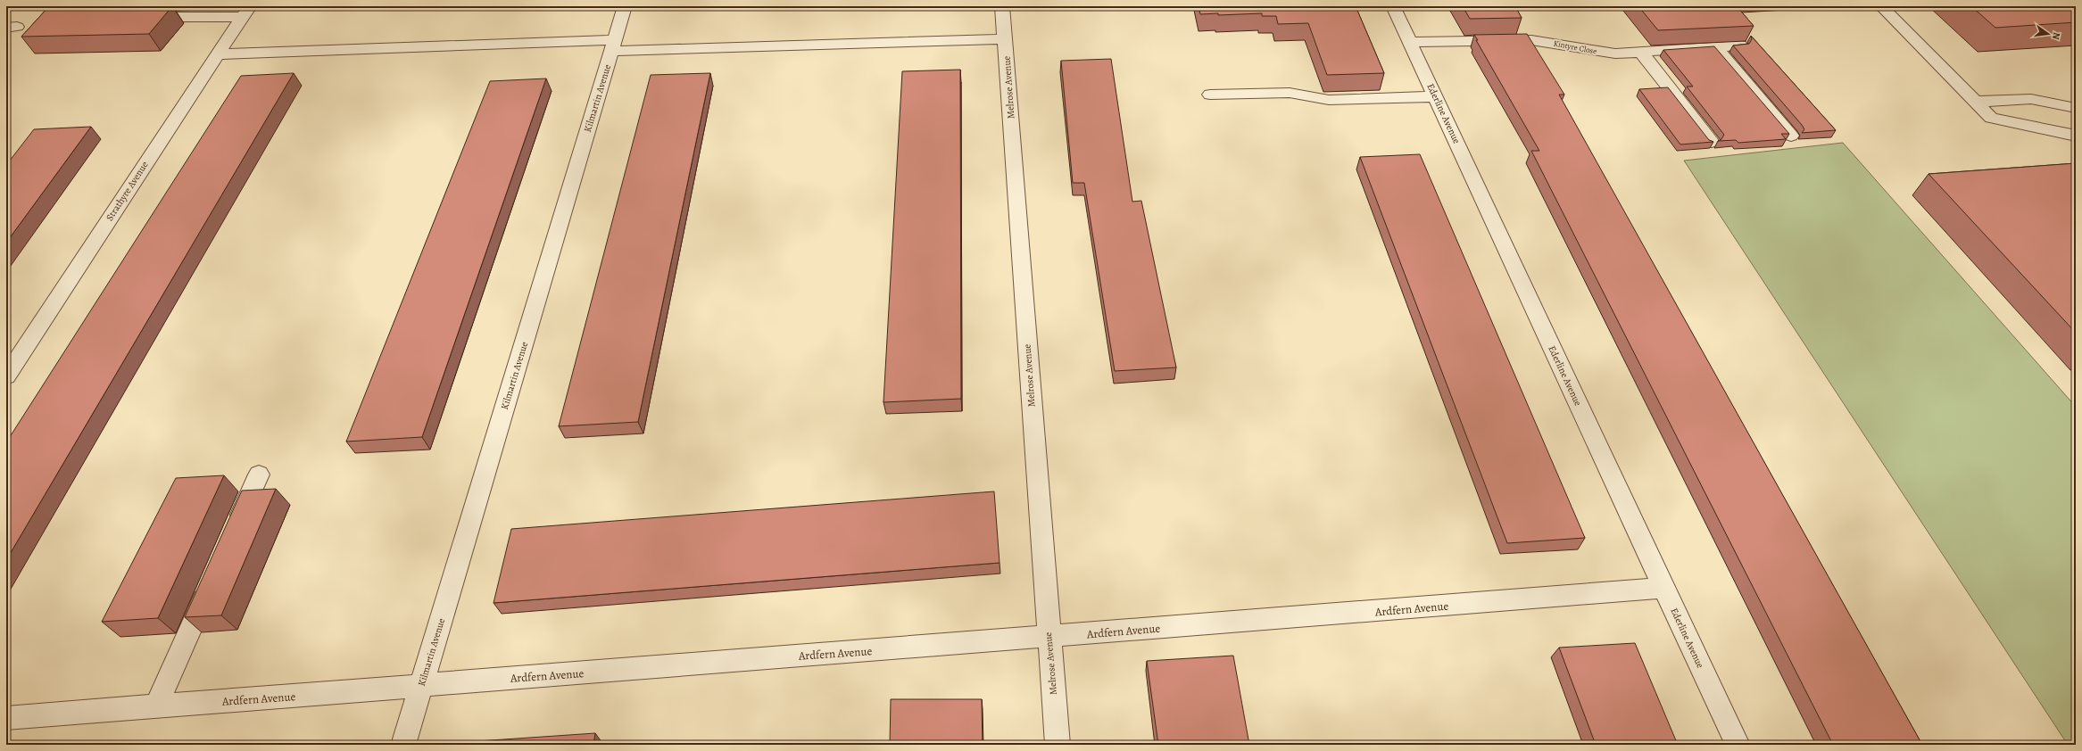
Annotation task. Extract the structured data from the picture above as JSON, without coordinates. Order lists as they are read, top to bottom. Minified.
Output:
{"streets":{"street":["Kintyre Close","Melrose Avenue","Kilmartin Avenue","Ederline Avenue","Strathyre Avenue","Ardfern Avenue"]},"crossings":[["Kintyre Close","Ederline Avenue"],["Melrose Avenue","Ardfern Avenue"],["Kilmartin Avenue","Ardfern Avenue"],["Ederline Avenue","Ardfern Avenue"]],"north":"right"}
